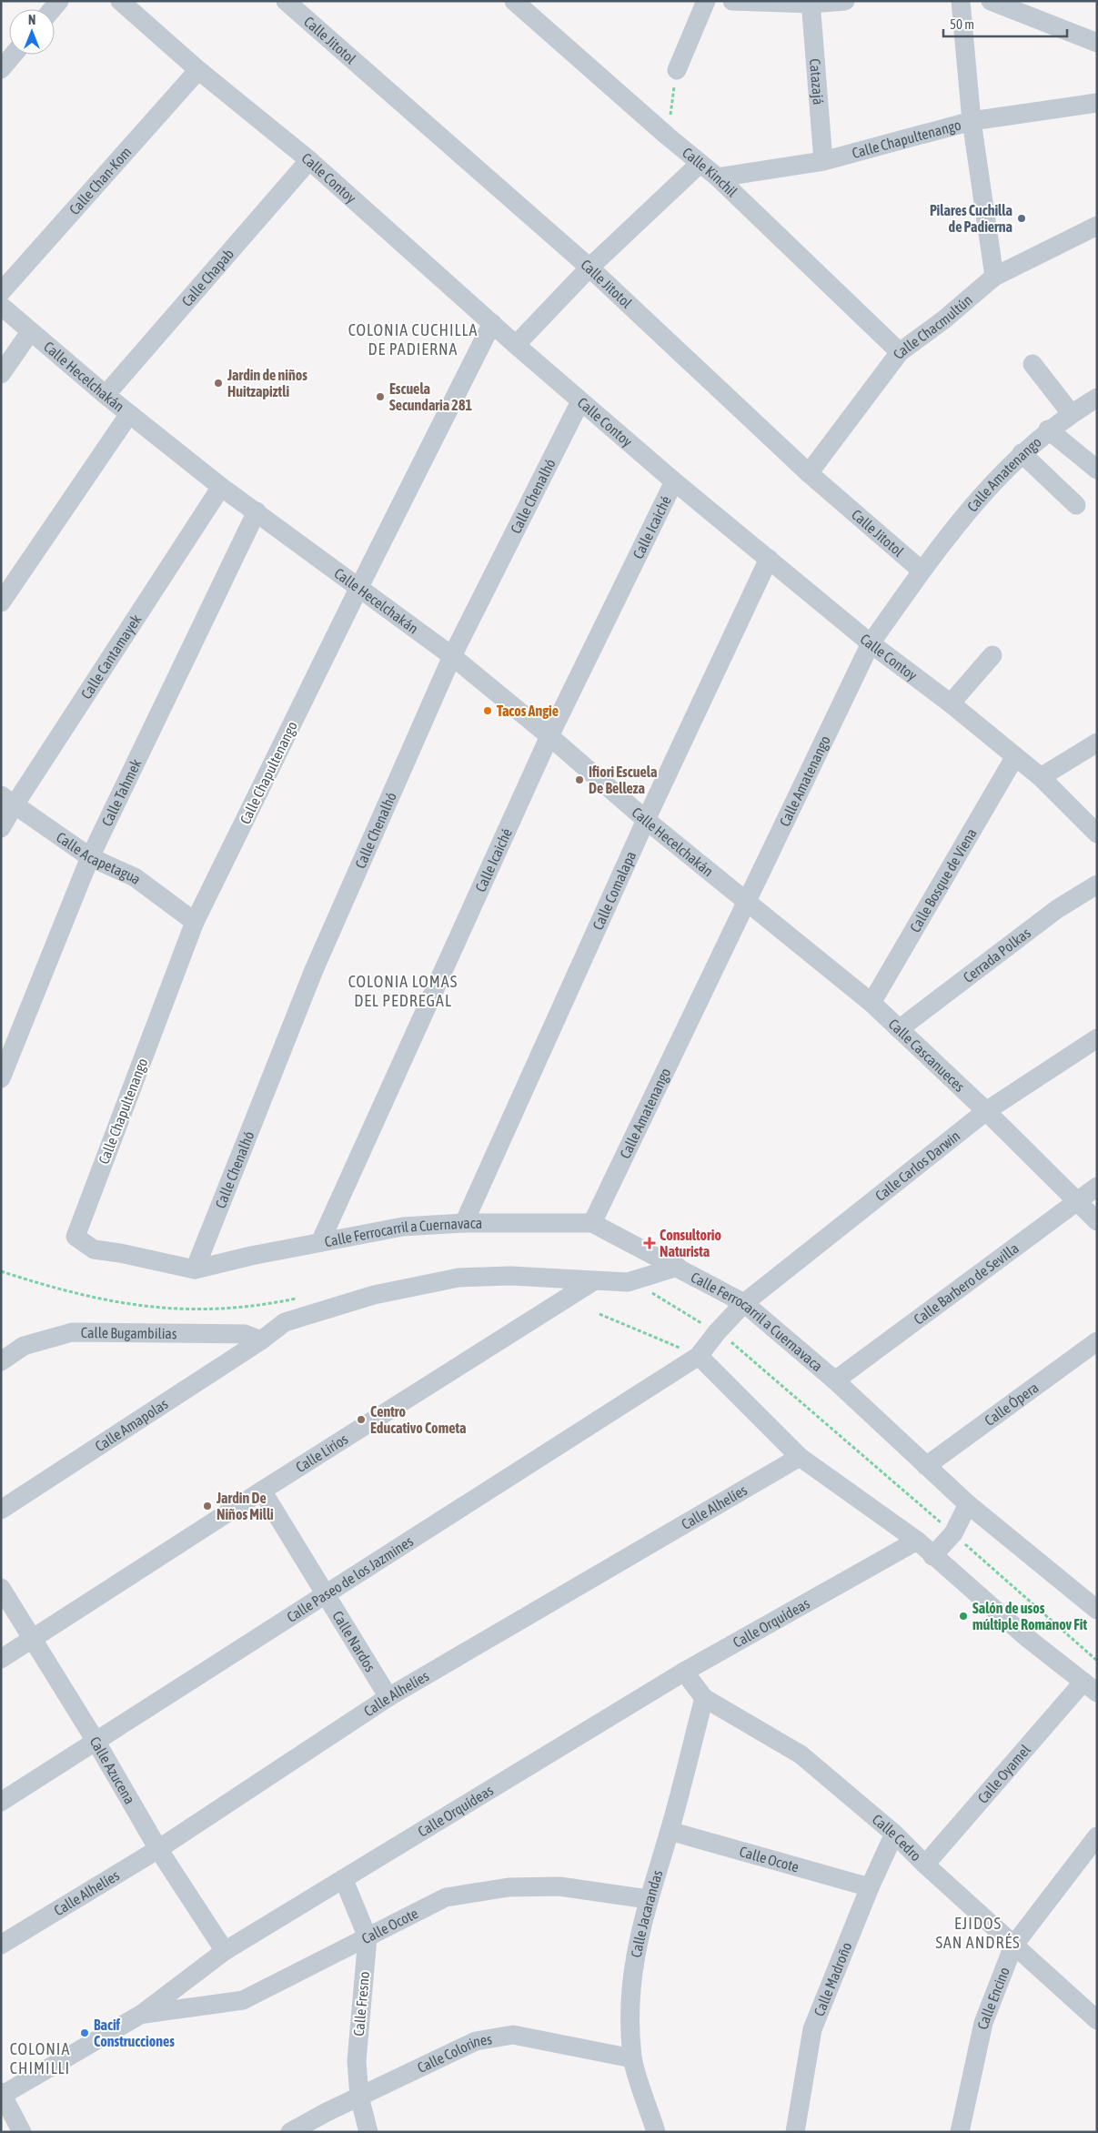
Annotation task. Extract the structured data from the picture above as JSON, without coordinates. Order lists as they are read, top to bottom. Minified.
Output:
{"streets":{"street":["Calle Jitotol","Catazajá","Calle Chapultenango","Calle Kinchil","Calle Contoy","Calle Chan-Kom","Calle Chapab","Calle Chacmultún","Calle Hecelchakán","Calle Amatenango","Calle Chenalhó","Calle Icaiché","Calle Cantamayek","Calle Tahmek","Calle Acapetagua","Calle Bosque de Viena","Calle Comalapa","Cerrada Polkas","Calle Cascanueces","Calle Carlos Darwin","Calle Ferrocarril a Cuernavaca","Calle Barbero de Sevilla","Calle Bugambilias","Calle Ópera","Calle Amapolas","Calle Lirios","Calle Alhelíes","Calle Paseo de los Jazmines","Calle Orquídeas","Calle Nardos","Calle Azucena","Calle Oyamel","Calle Cedro","Calle Ocote","Calle Jacarandas","Calle Madroño","Calle Encino","Calle Fresno","Calle Colorines"]},"crossings":[["Calle Jitotol","Calle Chacmultún"],["Calle Jitotol","Calle Amatenango"],["Catazajá","Calle Chapultenango"],["Calle Chapultenango","Calle Kinchil"],["Calle Chapultenango","Calle Contoy"],["Calle Chapultenango","Calle Hecelchakán"],["Calle Chapultenango","Calle Acapetagua"],["Calle Chapultenango","Calle Ferrocarril a Cuernavaca"],["Calle Kinchil","Calle Chacmultún"],["Calle Contoy","Calle Chan-Kom"],["Calle Contoy","Calle Chapab"],["Calle Contoy","Calle Amatenango"],["Calle Contoy","Calle Chenalhó"],["Calle Contoy","Calle Icaiché"],["Calle Contoy","Calle Bosque de Viena"],["Calle Contoy","Calle Comalapa"],["Calle Chapab","Calle Hecelchakán"],["Calle Hecelchakán","Calle Amatenango"],["Calle Hecelchakán","Calle Chenalhó"],["Calle Hecelchakán","Calle Icaiché"],["Calle Hecelchakán","Calle Cantamayek"],["Calle Hecelchakán","Calle Tahmek"],["Calle Hecelchakán","Calle Comalapa"],["Calle Hecelchakán","Calle Cascanueces"],["Calle Amatenango","Calle Cascanueces"],["Calle Amatenango","Calle Ferrocarril a Cuernavaca"],["Calle Chenalhó","Calle Ferrocarril a Cuernavaca"],["Calle Icaiché","Calle Ferrocarril a Cuernavaca"],["Calle Cantamayek","Calle Acapetagua"],["Calle Tahmek","Calle Acapetagua"],["Calle Bosque de Viena","Calle Cascanueces"],["Calle Comalapa","Calle Ferrocarril a Cuernavaca"],["Cerrada Polkas","Calle Cascanueces"],["Calle Cascanueces","Calle Carlos Darwin"],["Calle Cascanueces","Calle Barbero de Sevilla"],["Calle Carlos Darwin","Calle Ferrocarril a Cuernavaca"],["Calle Carlos Darwin","Calle Paseo de los Jazmines"],["Calle Ferrocarril a Cuernavaca","Calle Barbero de Sevilla"],["Calle Ferrocarril a Cuernavaca","Calle Ópera"],["Calle Bugambilias","Calle Amapolas"],["Calle Lirios","Calle Nardos"],["Calle Lirios","Calle Azucena"],["Calle Alhelíes","Calle Nardos"],["Calle Alhelíes","Calle Azucena"],["Calle Paseo de los Jazmines","Calle Nardos"],["Calle Paseo de los Jazmines","Calle Azucena"],["Calle Orquídeas","Calle Azucena"],["Calle Orquídeas","Calle Cedro"],["Calle Orquídeas","Calle Ocote"],["Calle Orquídeas","Calle Fresno"],["Calle Oyamel","Calle Cedro"],["Calle Cedro","Calle Jacarandas"],["Calle Cedro","Calle Madroño"],["Calle Cedro","Calle Encino"],["Calle Ocote","Calle Jacarandas"],["Calle Ocote","Calle Madroño"],["Calle Ocote","Calle Fresno"],["Calle Jacarandas","Calle Colorines"],["Calle Fresno","Calle Colorines"]],"districts":["COLONIA CUCHILLA DE PADIERNA","COLONIA LOMAS DEL PEDREGAL","EJIDOS SAN ANDRÉS","COLONIA CHIMILLI"],"places":{"other":["Pilares Cuchilla de Padierna","Jardin de niños Huitzapiztli","Escuela Secundaria 281","Tacos Angie","Ifiori Escuela De Belleza","Centro Educativo Cometa","Jardin De Niños Milli","Salón de usos múltiple Romanov Fit","Bacif Construcciones"],"health":["Consultorio Naturista"]},"scale_bar":"50 m","north":"top"}
